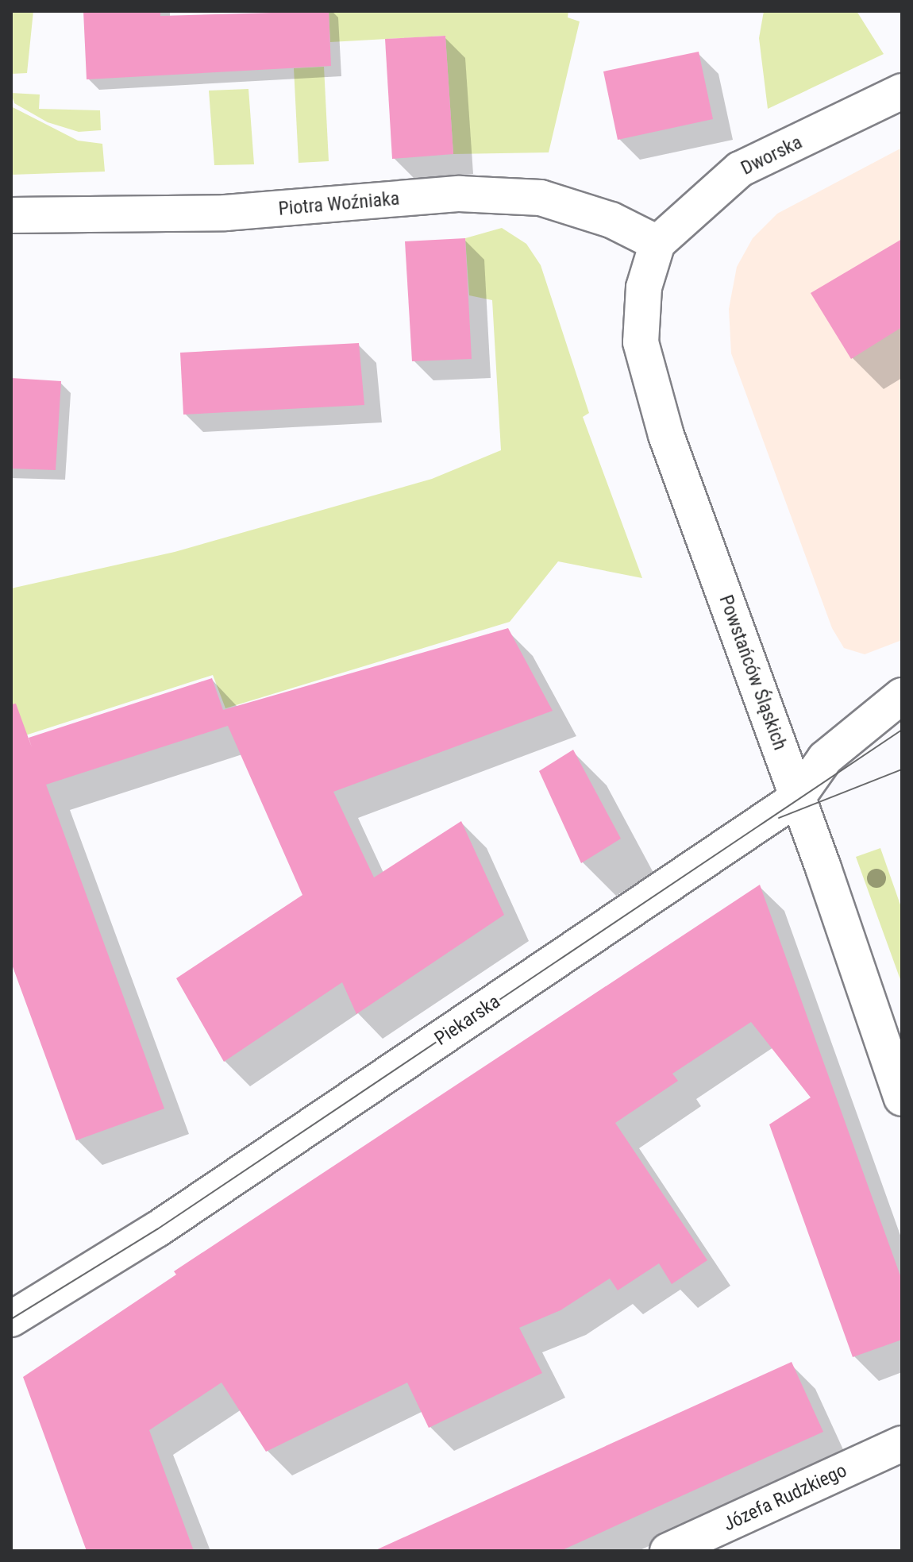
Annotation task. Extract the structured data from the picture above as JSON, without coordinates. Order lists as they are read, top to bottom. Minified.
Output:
{"streets":{"street":["Dworska","Piotra Woźniaka","Powstańców Śląskich","Piekarska","Józefa Rudzkiego"]},"crossings":[["Dworska","Piotra Woźniaka"],["Dworska","Powstańców Śląskich"],["Piotra Woźniaka","Powstańców Śląskich"],["Powstańców Śląskich","Piekarska"]]}
